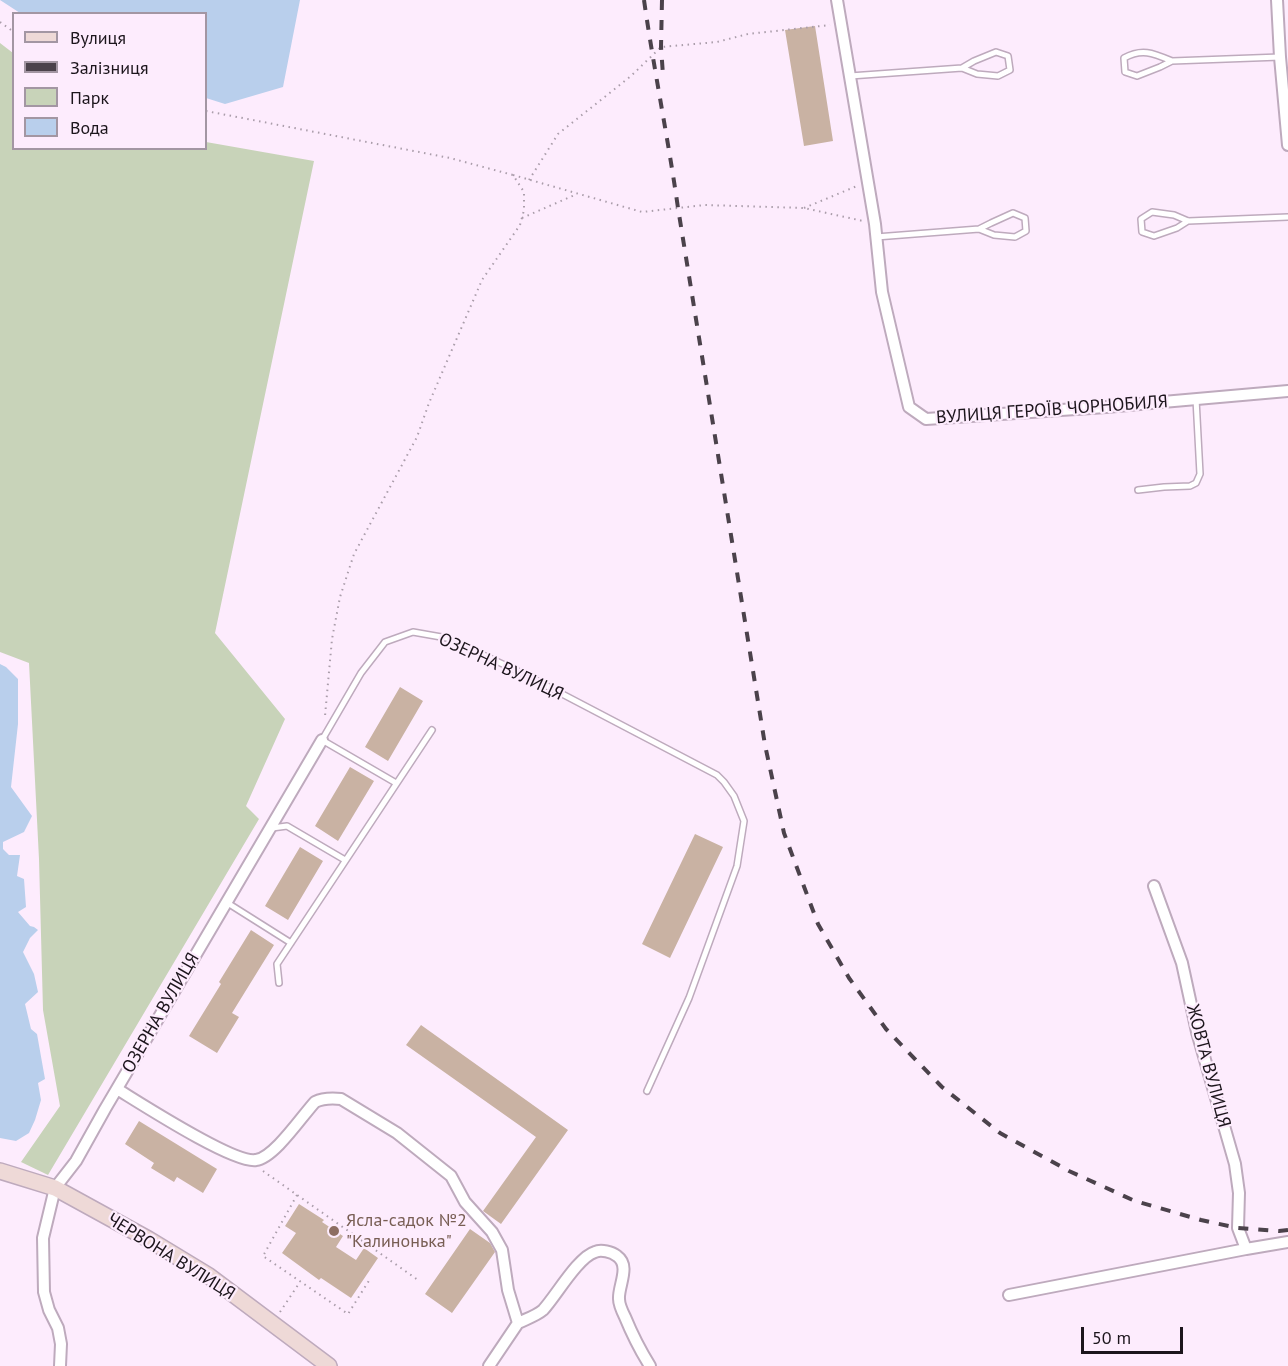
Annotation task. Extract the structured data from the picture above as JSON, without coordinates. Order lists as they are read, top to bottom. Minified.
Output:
{"streets":{"main road":["ЧЕРВОНА ВУЛИЦЯ"],"street":["ВУЛИЦЯ ГЕРОЇВ ЧОРНОБИЛЯ","ОЗЕРНА ВУЛИЦЯ","ЖОВТА ВУЛИЦЯ"]},"crossings":[["ОЗЕРНА ВУЛИЦЯ","ЧЕРВОНА ВУЛИЦЯ"]],"places":["Ясла-садок №2 \"Калинонька\""],"legend":["Вулиця","Залізниця","Парк","Вода"],"scale_bar":"50 m"}
